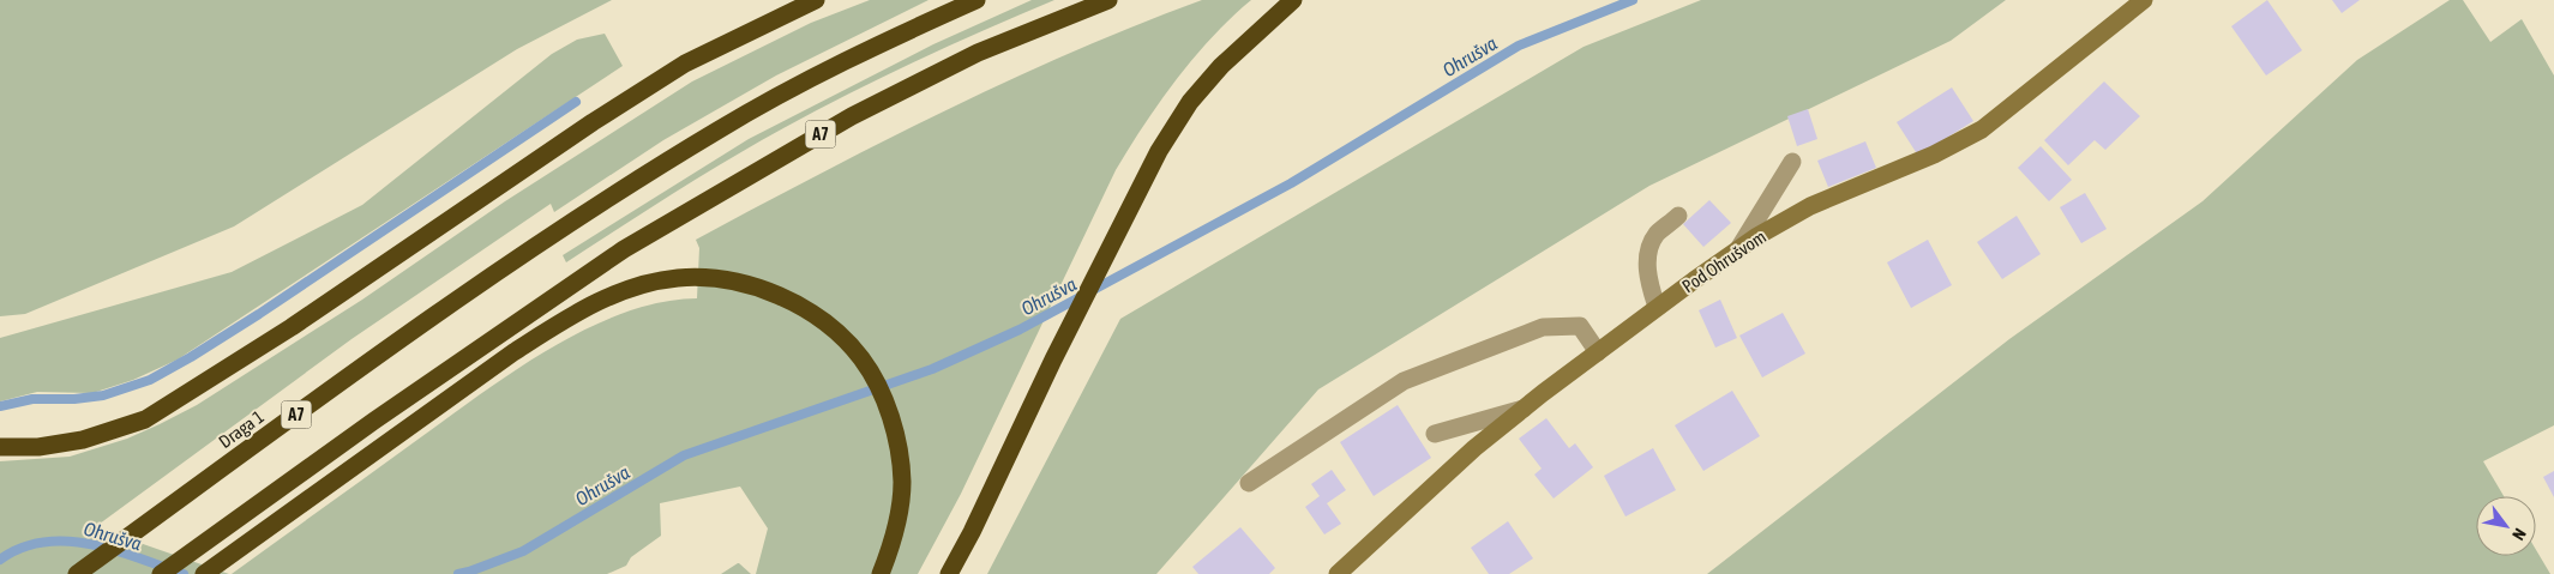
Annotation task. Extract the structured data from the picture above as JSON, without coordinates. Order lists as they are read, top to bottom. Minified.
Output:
{"streets":{"highway":["A7","Draga 1"],"street":["Pod Ohrušvom"]},"water":["Ohrušva"],"north":"bottom right"}
